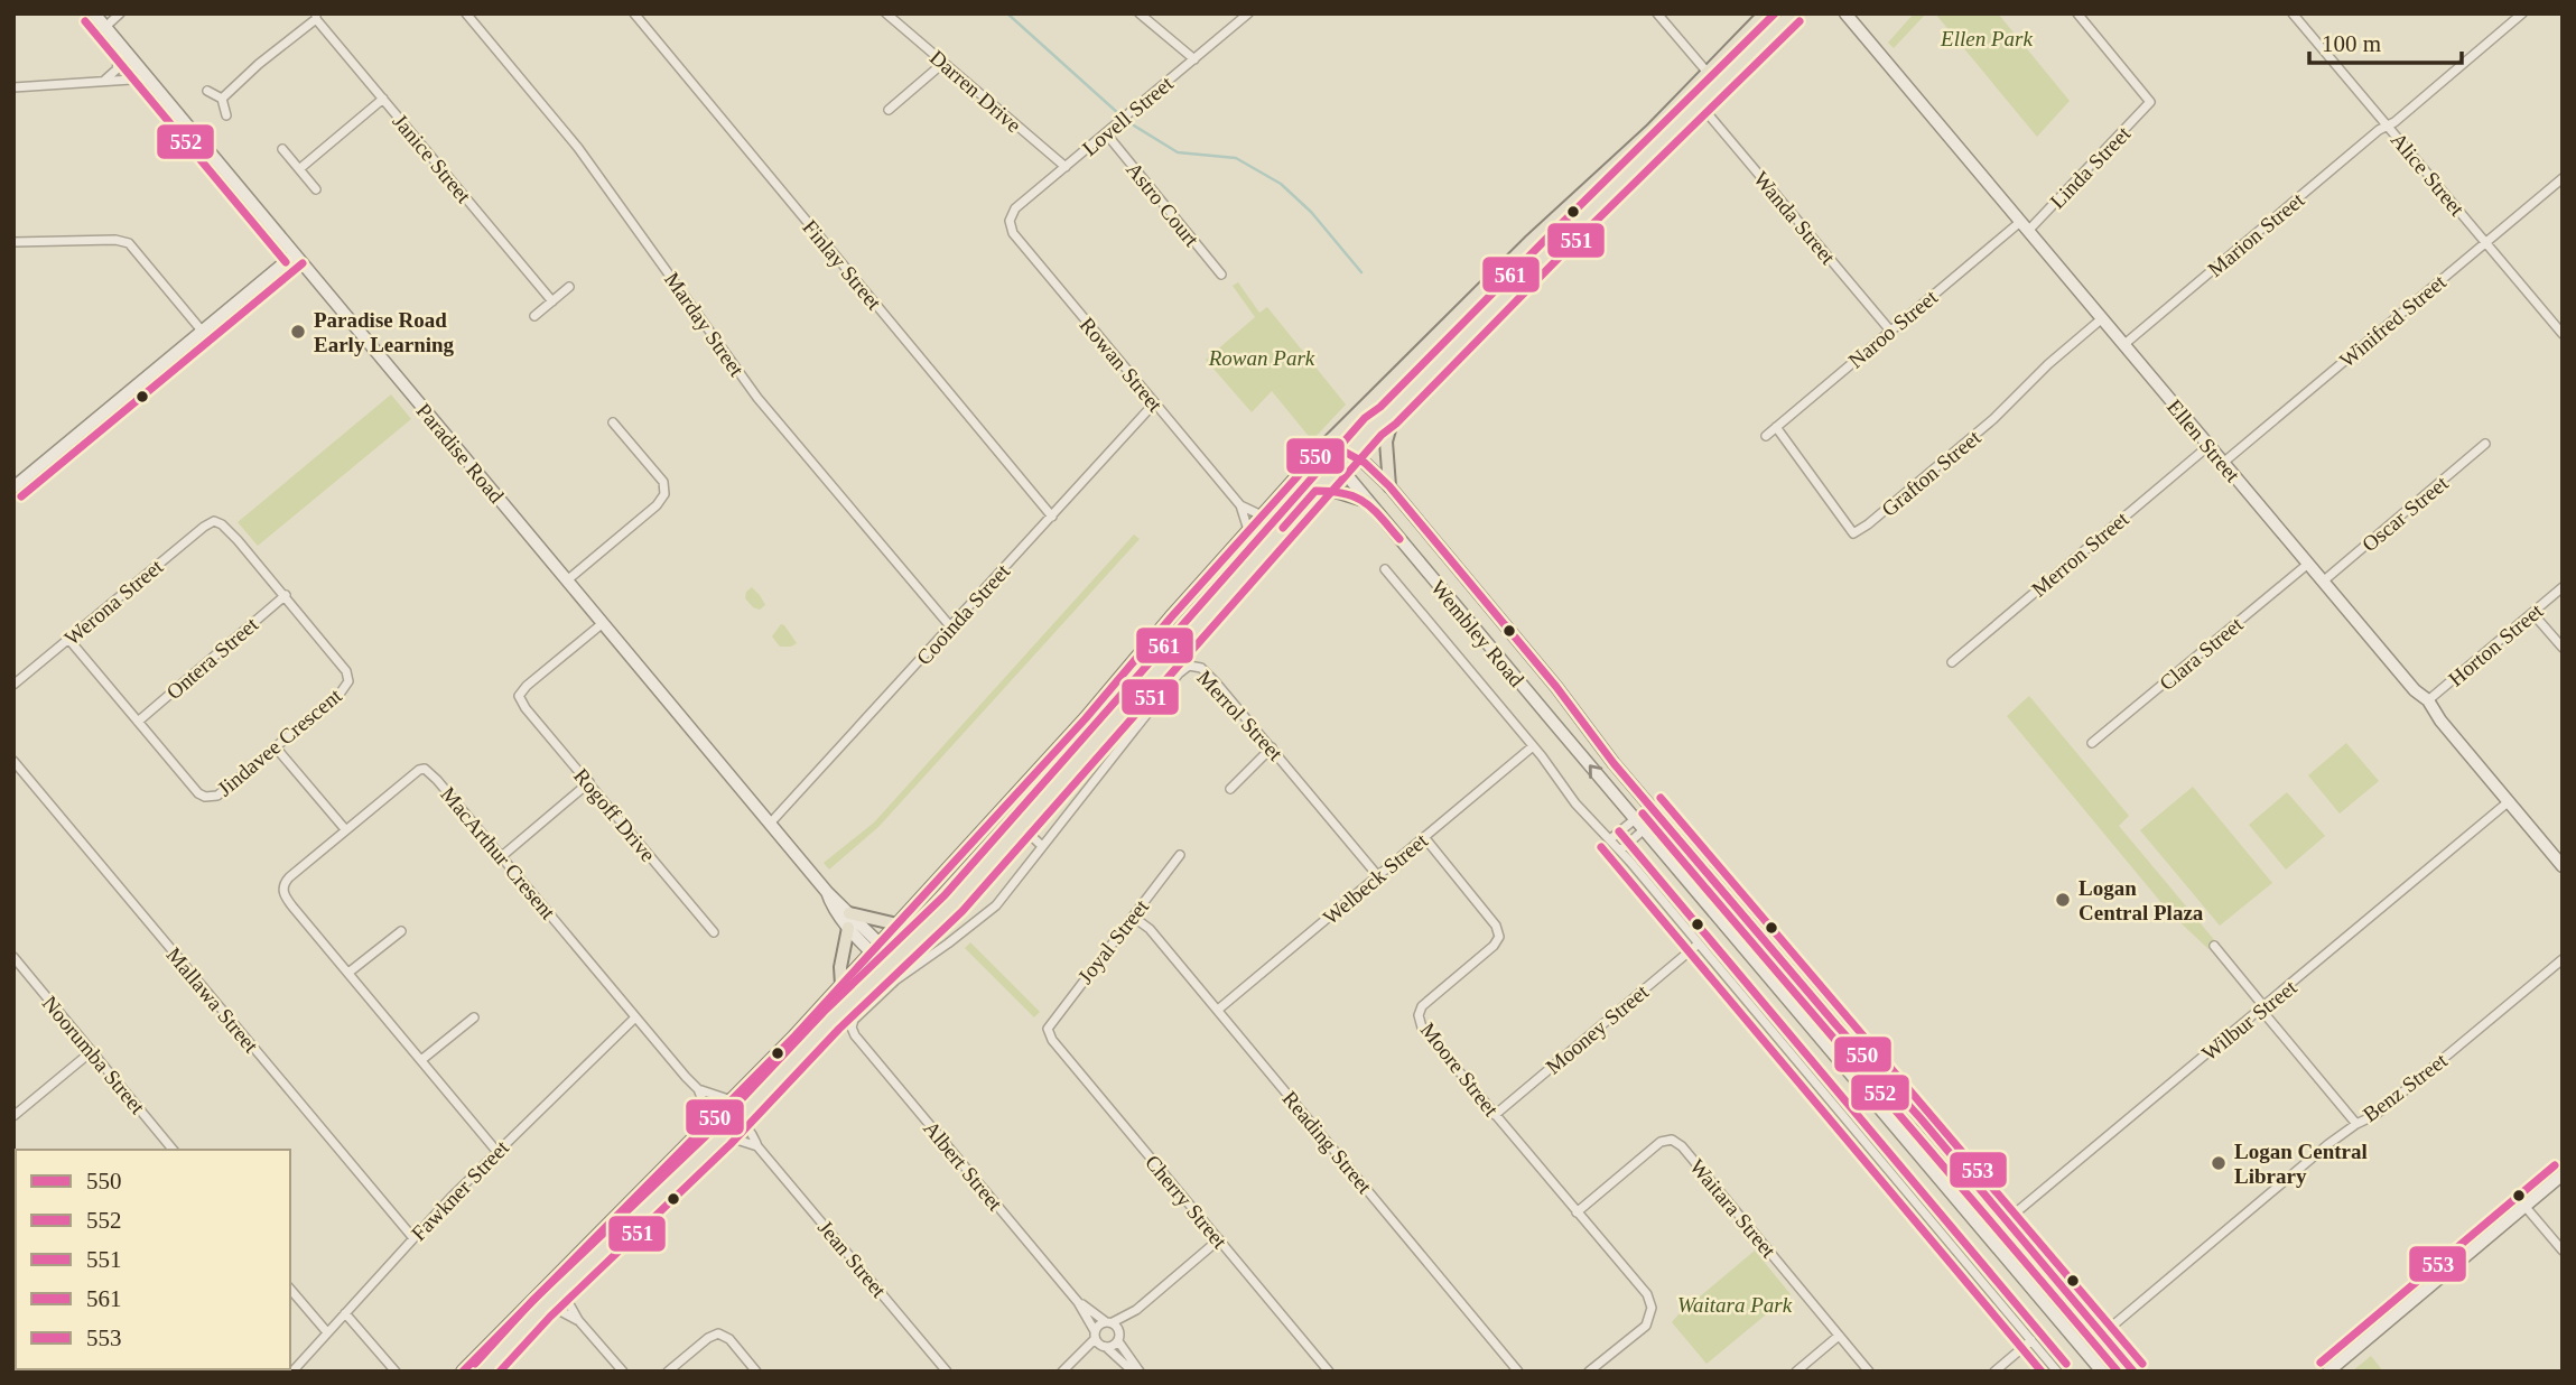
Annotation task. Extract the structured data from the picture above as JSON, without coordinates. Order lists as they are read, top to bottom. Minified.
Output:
{"streets":{"main road":["Ellen Street","Paradise Road","Wembley Road"],"street":["Darren Drive","Lovell Street","Janice Street","Linda Street","Alice Street","Astro Court","Wanda Street","Marion Street","Finlay Street","Winifred Street","Marday Street","Naroo Street","Rowan Street","Grafton Street","Oscar Street","Merron Street","Werona Street","Cooinda Street","Horton Street","Clara Street","Ontera Street","Merrol Street","Jindavee Crescent","Rogoff Drive","MacArthur Cresent","Welbeck Street","Joyal Street","Mallawa Street","Wilbur Street","Mooney Street","Noorumba Street","Moore Street","Benz Street","Reading Street","Albert Street","Fawkner Street","Cherry Street","Waitara Street","Jean Street"]},"crossings":[["Darren Drive","Lovell Street"],["Lovell Street","Astro Court"],["Lovell Street","Rowan Street"],["Linda Street","Naroo Street"],["Linda Street","Ellen Street"],["Alice Street","Marion Street"],["Alice Street","Winifred Street"],["Wanda Street","Naroo Street"],["Marion Street","Ellen Street"],["Finlay Street","Cooinda Street"],["Winifred Street","Ellen Street"],["Marday Street","Cooinda Street"],["Naroo Street","Ellen Street"],["Naroo Street","Grafton Street"],["Rowan Street","Cooinda Street"],["Ellen Street","Grafton Street"],["Ellen Street","Oscar Street"],["Ellen Street","Merron Street"],["Ellen Street","Horton Street"],["Ellen Street","Clara Street"],["Ellen Street","Wilbur Street"],["Paradise Road","Cooinda Street"],["Paradise Road","Rogoff Drive"],["Werona Street","Jindavee Crescent"],["Wembley Road","Welbeck Street"],["Wembley Road","Wilbur Street"],["Wembley Road","Mooney Street"],["Wembley Road","Benz Street"],["Ontera Street","Jindavee Crescent"],["Merrol Street","Welbeck Street"],["Merrol Street","Albert Street"],["MacArthur Cresent","Fawkner Street"],["Welbeck Street","Moore Street"],["Welbeck Street","Reading Street"],["Joyal Street","Reading Street"],["Joyal Street","Cherry Street"],["Mallawa Street","Fawkner Street"],["Mooney Street","Moore Street"],["Moore Street","Waitara Street"]],"parks":["Ellen Park","Rowan Park","Waitara Park"],"places":["Paradise Road Early Learning","Logan Central Plaza","Logan Central Library"],"lines":["transit line 561","transit line 552","transit line 551","transit line 550","transit line 553"],"legend":["550","552","551","561","553"],"scale_bar":"100 m"}
